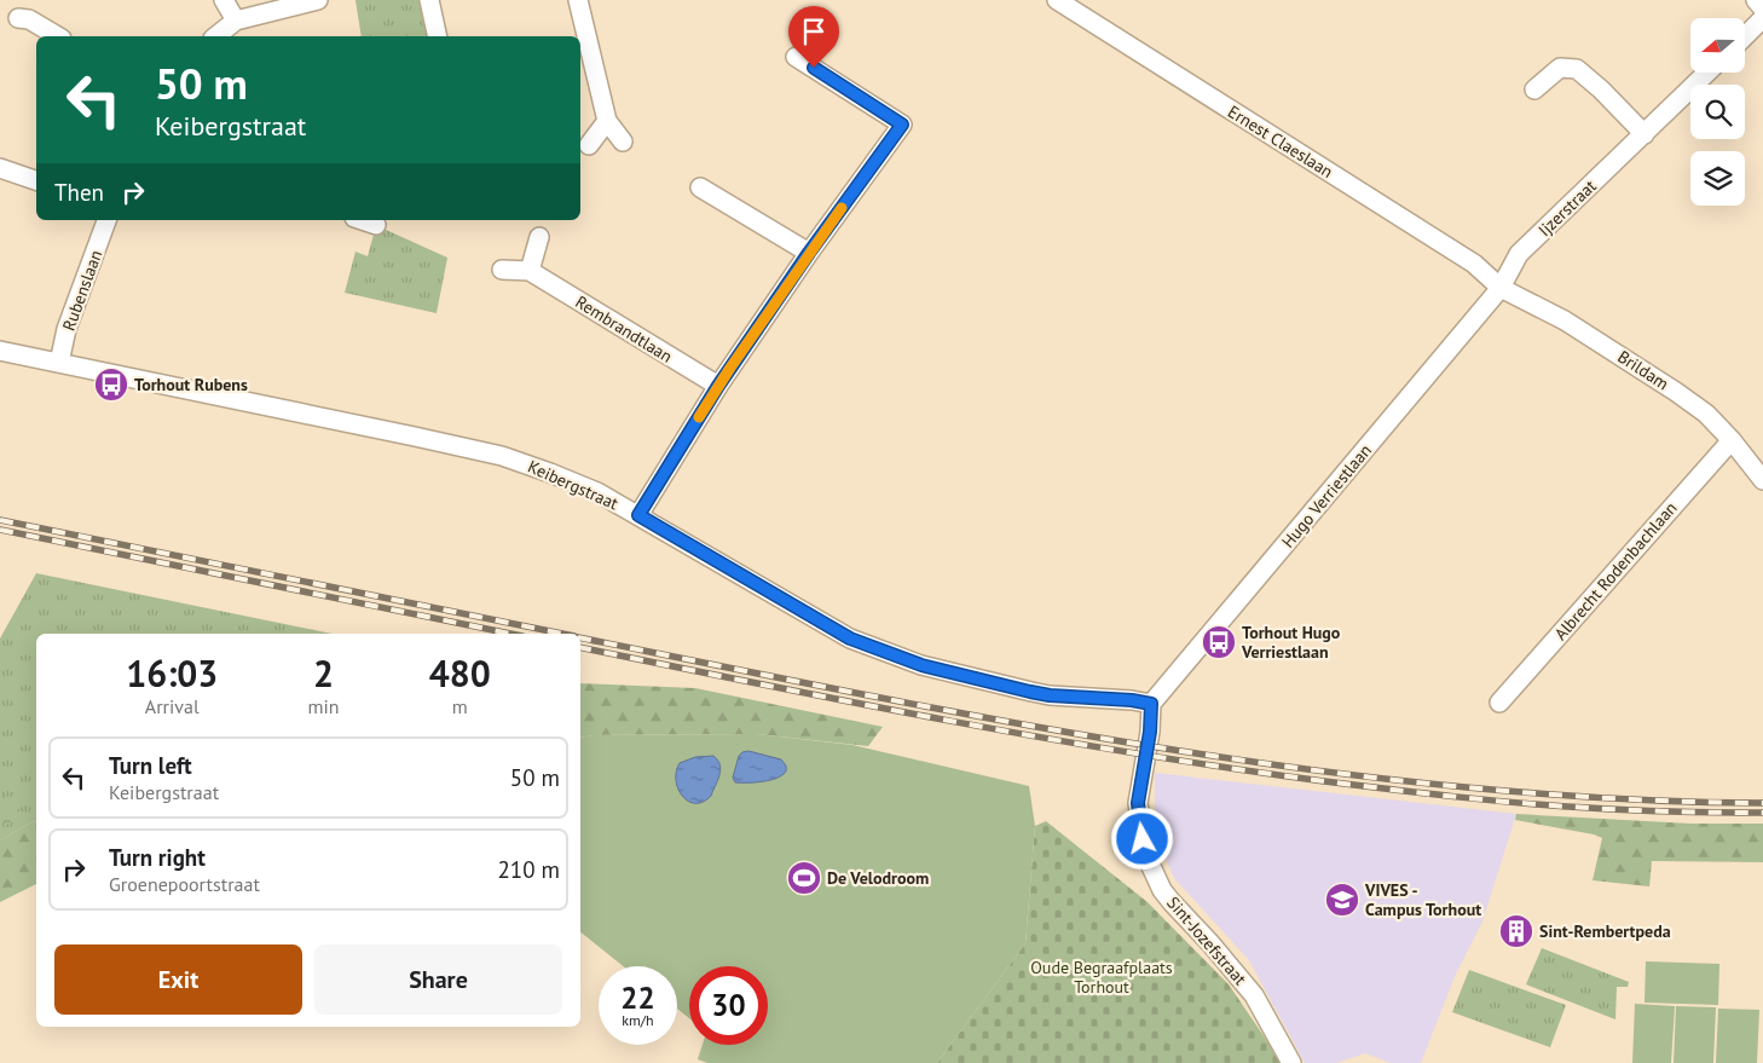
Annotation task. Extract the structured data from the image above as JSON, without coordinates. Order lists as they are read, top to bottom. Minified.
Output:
{"streets":{"street":["Ernest Claeslaan","Ijzerstraat","Rubenslaan","Rembrandtlaan","Brildam","Keibergstraat","Hugo Verriestlaan","Albrecht Rodenbachlaan","Sint-Jozefstraat"]},"crossings":[["Ernest Claeslaan","Ijzerstraat"],["Ernest Claeslaan","Brildam"],["Ernest Claeslaan","Hugo Verriestlaan"],["Ijzerstraat","Brildam"],["Ijzerstraat","Hugo Verriestlaan"],["Rubenslaan","Keibergstraat"],["Brildam","Hugo Verriestlaan"],["Brildam","Albrecht Rodenbachlaan"],["Keibergstraat","Hugo Verriestlaan"],["Keibergstraat","Sint-Jozefstraat"],["Hugo Verriestlaan","Sint-Jozefstraat"]],"parks":["Oude Begraafplaats Torhout"],"places":{"bus stop":["Torhout Rubens","Torhout Hugo Verriestlaan"],"sports":["De Velodroom"],"school or university":["VIVES - Campus Torhout"],"building":["Sint-Rembertpeda"]},"north":"left","page":{"turn":["50 m","Keibergstraat"],"then":"Then","eta":["16:03","Arrival","2","min","480","m"],"list":[{"name":"Turn left","note":"Keibergstraat","value":"50 m"},{"name":"Turn right","note":"Groenepoortstraat","value":"210 m"}],"buttons":["Exit","Share"],"speed":"22 km/h","limit":"30"}}
